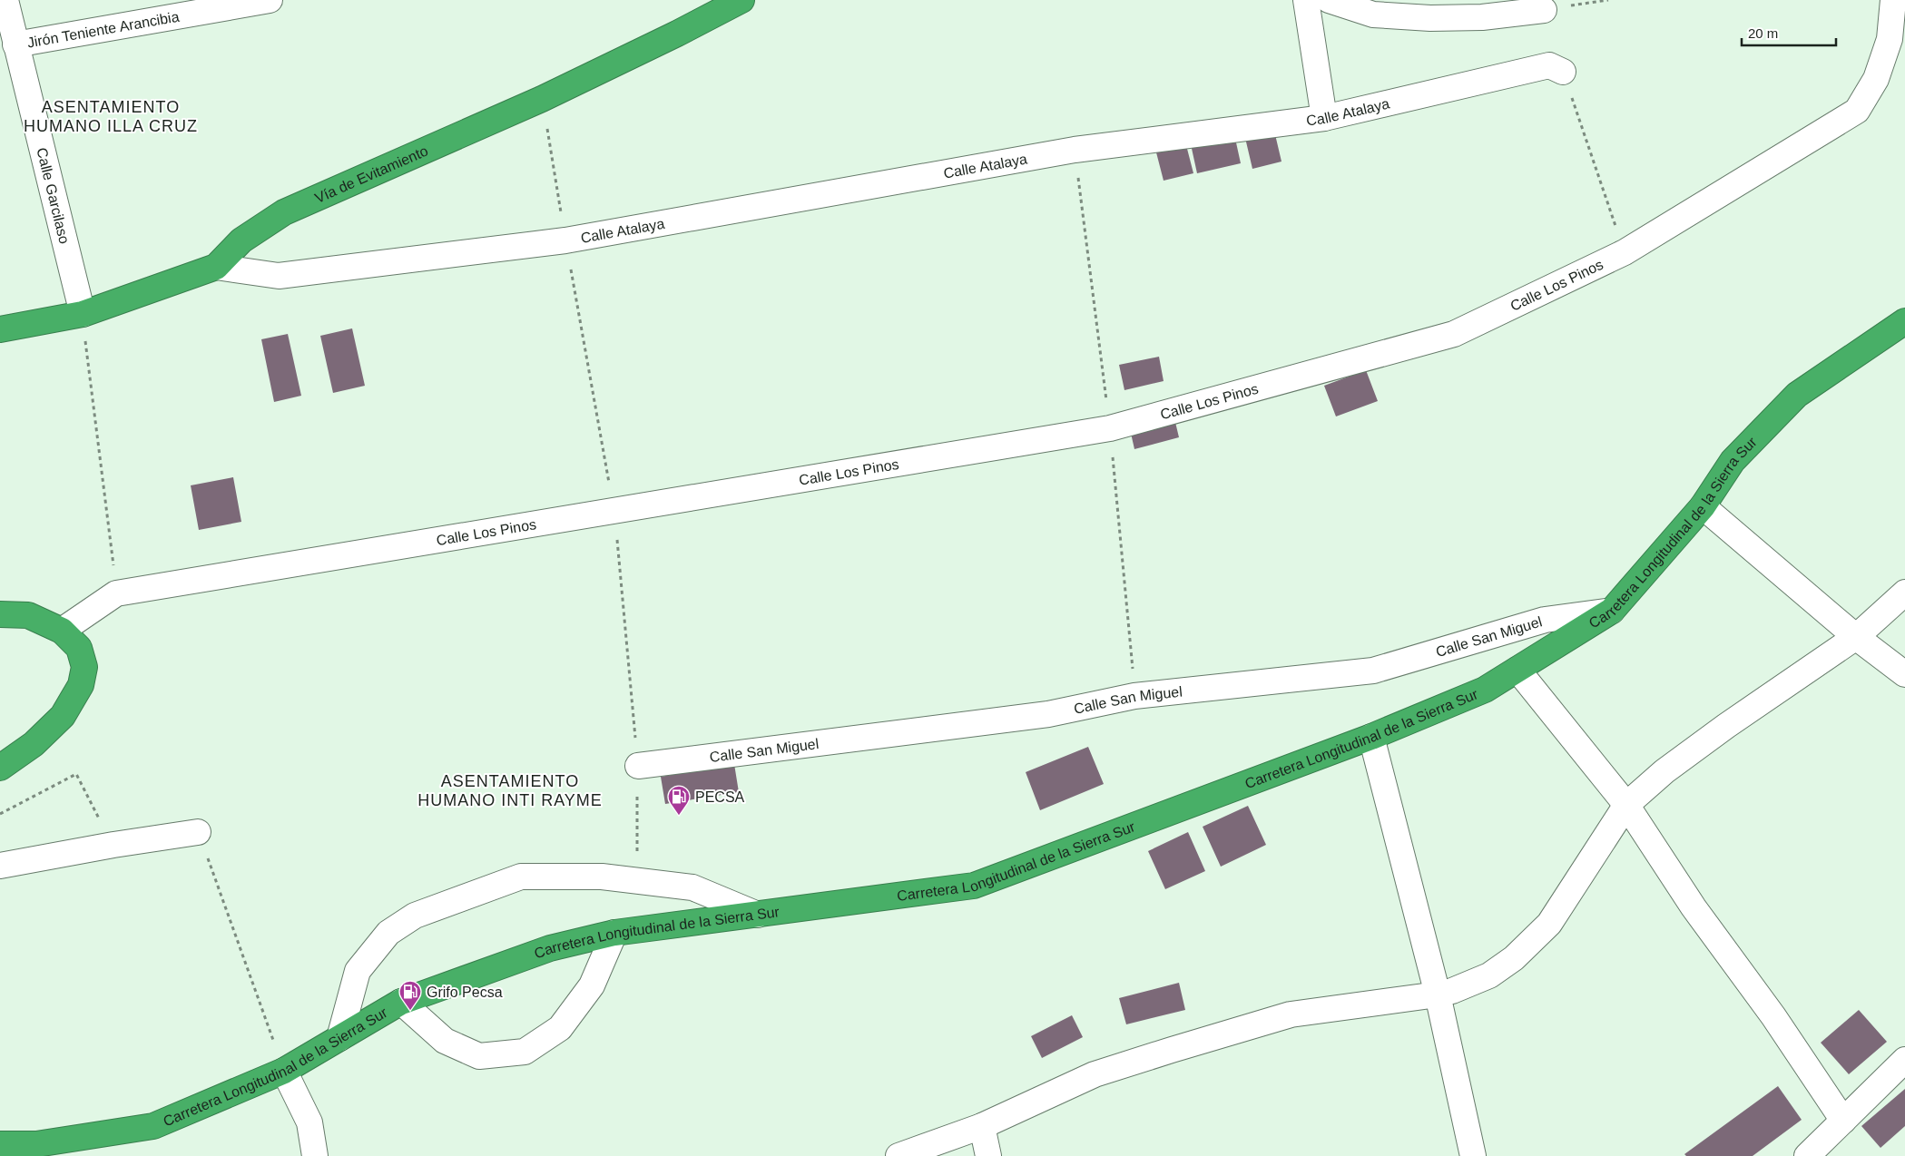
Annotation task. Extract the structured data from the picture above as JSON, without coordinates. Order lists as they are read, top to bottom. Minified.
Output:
{"streets":{"highway":["Vía de Evitamiento","Carretera Longitudinal de la Sierra Sur"],"street":["Jirón Teniente Arancibia","Calle Atalaya","Calle Garcilaso","Calle Los Pinos","Calle San Miguel"]},"crossings":[["Jirón Teniente Arancibia","Calle Garcilaso"],["Calle Atalaya","Vía de Evitamiento"],["Vía de Evitamiento","Calle Garcilaso"],["Carretera Longitudinal de la Sierra Sur","Calle San Miguel"]],"districts":["ASENTAMIENTO HUMANO ILLA CRUZ","ASENTAMIENTO HUMANO INTI RAYME"],"places":{"fuel station":["PECSA","Grifo Pecsa"]},"scale_bar":"20 m"}
